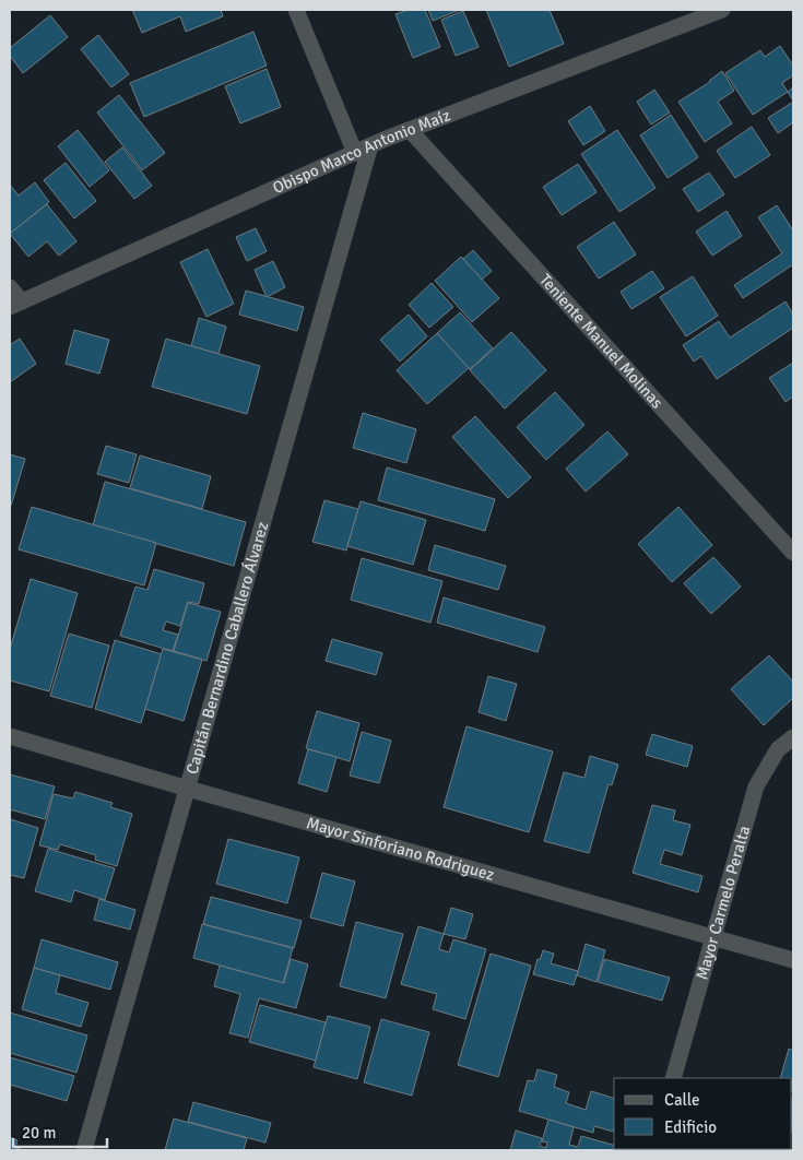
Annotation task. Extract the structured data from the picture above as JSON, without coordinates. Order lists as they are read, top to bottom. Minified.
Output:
{"streets":{"street":["Obispo Marco Antonio Maíz","Teniente Manuel Molinas","Capitán Bernardino Caballero Álvarez","Mayor Sinforiano Rodriguez","Mayor Carmelo Peralta"]},"crossings":[["Obispo Marco Antonio Maíz","Teniente Manuel Molinas"],["Obispo Marco Antonio Maíz","Capitán Bernardino Caballero Álvarez"],["Capitán Bernardino Caballero Álvarez","Mayor Sinforiano Rodriguez"],["Mayor Sinforiano Rodriguez","Mayor Carmelo Peralta"]],"legend":["Calle","Edificio"],"scale_bar":"20 m"}
